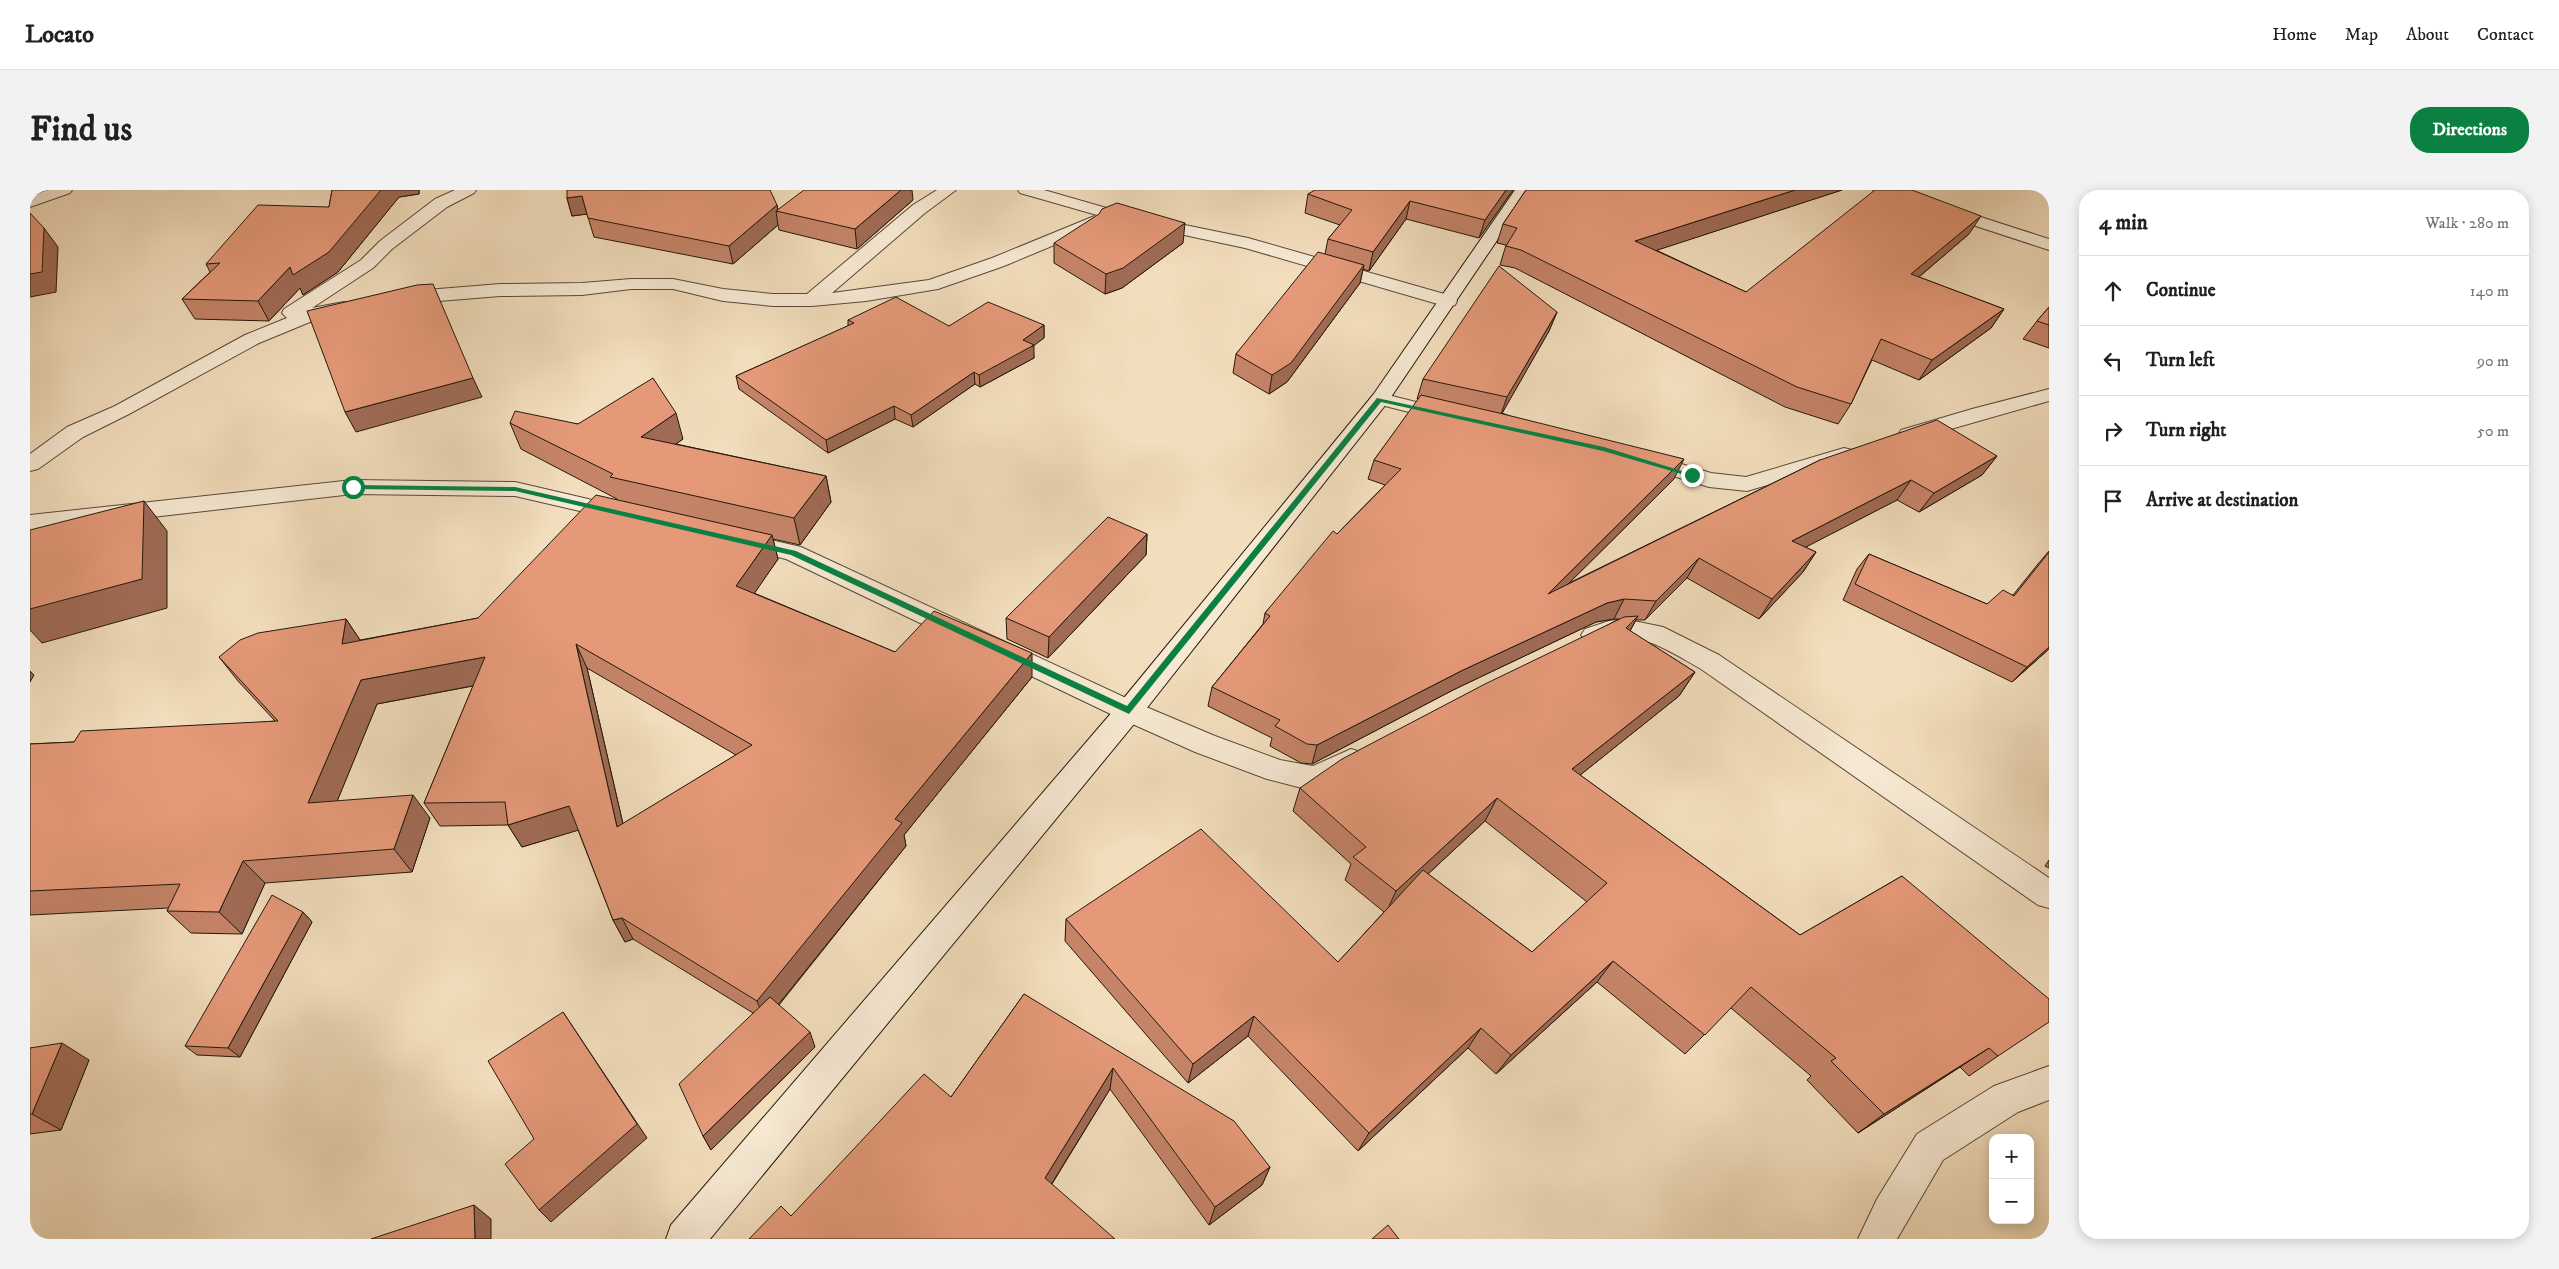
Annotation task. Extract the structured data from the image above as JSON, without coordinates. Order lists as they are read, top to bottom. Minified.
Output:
{"page":{"header":"Locato","nav":["Home","Map","About","Contact"],"buttons":"Directions","title":"Find us","heading":["4 min","Walk · 280 m"],"list":[["Continue","140 m"],["Turn left","90 m"],["Turn right","50 m"],"Arrive at destination"],"map_buttons":["+","−"]}}
